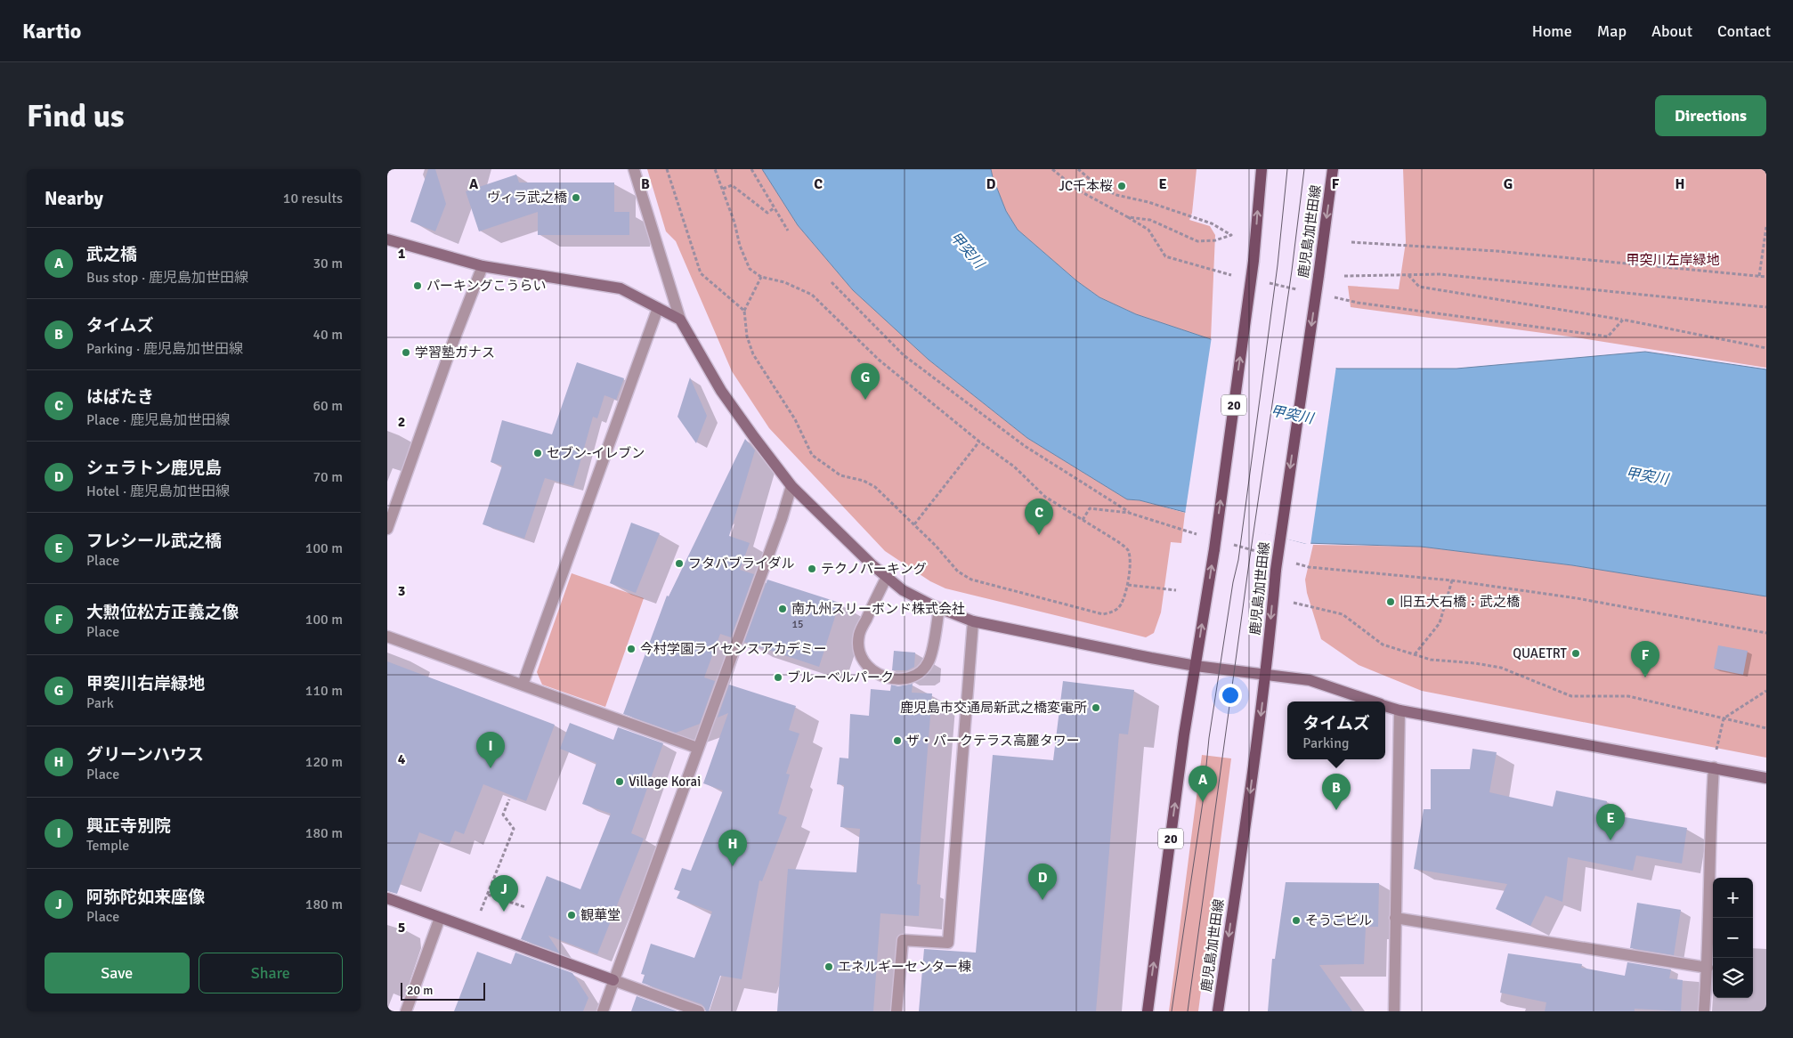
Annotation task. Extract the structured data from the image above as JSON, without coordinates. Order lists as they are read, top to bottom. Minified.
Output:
{"streets":{"main road":["鹿児島加世田線","20"]},"water":["甲突川"],"parks":["甲突川左岸緑地"],"places":["JC千本桜","ヴィラ武之橋","パーキングこうらい","学習塾ガナス","セブン-イレブン","フタバブライダル","テクノパーキング","旧五大石橋：武之橋","南九州スリーボンド株式会社","今村学園ライセンスアカデミー","QUAETRT","ブルーベルパーク","鹿児島市交通局新武之橋変電所","ザ・パークテラス高麗タワー","Village Korai","観華堂","そうごビル","エネルギーセンター棟"],"house_numbers":["15"],"scale_bar":"20 m","page":{"header":"Kartio","nav":["Home","Map","About","Contact"],"buttons":["Directions",["Save","Share"]],"title":"Find us","heading":["Nearby","10 results"],"list":[{"mark":"A","name":"武之橋","note":"Bus stop · 鹿児島加世田線","value":"30 m"},{"mark":"B","name":"タイムズ","note":"Parking · 鹿児島加世田線","value":"40 m"},{"mark":"C","name":"はばたき","note":"Place · 鹿児島加世田線","value":"60 m"},{"mark":"D","name":"シェラトン鹿児島","note":"Hotel · 鹿児島加世田線","value":"70 m"},{"mark":"E","name":"フレシール武之橋","note":"Place","value":"100 m"},{"mark":"F","name":"大勲位松方正義之像","note":"Place","value":"100 m"},{"mark":"G","name":"甲突川右岸緑地","note":"Park","value":"110 m"},{"mark":"H","name":"グリーンハウス","note":"Place","value":"120 m"},{"mark":"I","name":"興正寺別院","note":"Temple","value":"180 m"},{"mark":"J","name":"阿弥陀如来座像","note":"Place","value":"180 m"}],"pins":["G","C","F","I","A","B","E","H","D","J"],"popup":["タイムズ","Parking"],"map_buttons":["+","−"],"scale":"20 m"},"grid":{"columns":["A","B","C","D","E","F","G","H"],"rows":["1","2","3","4","5"]}}
